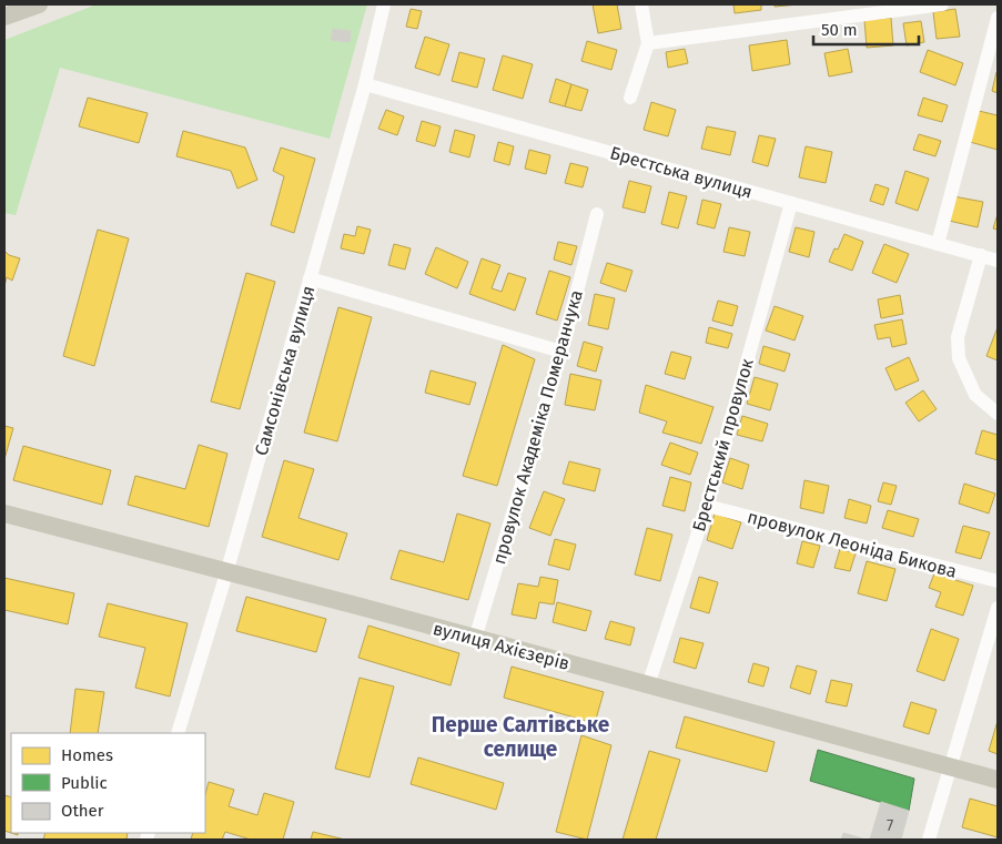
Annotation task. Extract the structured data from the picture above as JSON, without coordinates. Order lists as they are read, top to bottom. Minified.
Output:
{"streets":{"main road":["вулиця Ахієзерів"],"street":["Брестська вулиця","Самсонівська вулиця","провулок Академіка Померанчука","Брестський провулок","провулок Леоніда Бикова"]},"crossings":[["Брестська вулиця","Самсонівська вулиця"],["Брестська вулиця","Брестський провулок"],["Самсонівська вулиця","вулиця Ахієзерів"],["провулок Академіка Померанчука","вулиця Ахієзерів"],["Брестський провулок","провулок Леоніда Бикова"],["Брестський провулок","вулиця Ахієзерів"]],"districts":["Перше Салтівське селище"],"house_numbers":["7"],"legend":["Homes","Public","Other"],"scale_bar":"50 m"}
